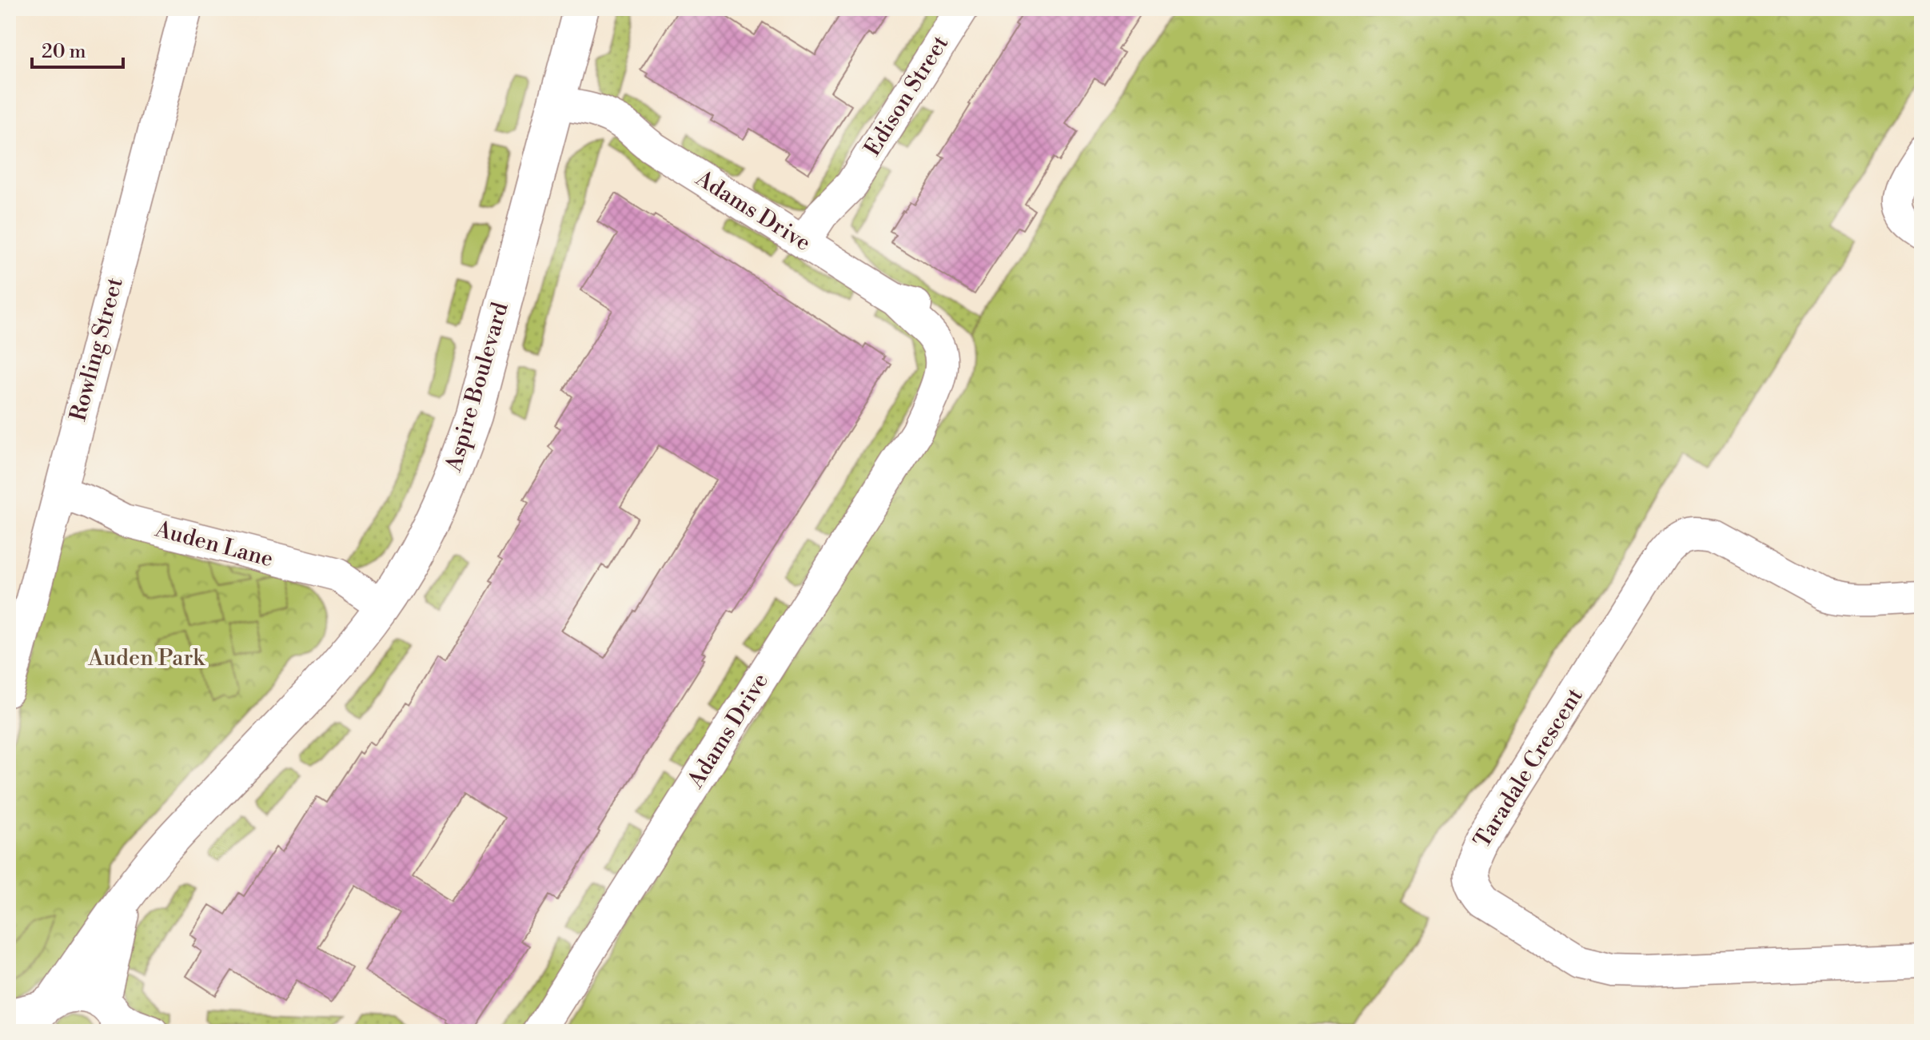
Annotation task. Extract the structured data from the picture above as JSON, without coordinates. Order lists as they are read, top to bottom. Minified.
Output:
{"streets":{"street":["Edison Street","Adams Drive","Rowling Street","Aspire Boulevard","Auden Lane","Taradale Crescent"]},"crossings":[["Edison Street","Adams Drive"],["Adams Drive","Aspire Boulevard"],["Rowling Street","Auden Lane"],["Aspire Boulevard","Auden Lane"]],"parks":["Auden Park"],"scale_bar":"20 m"}
